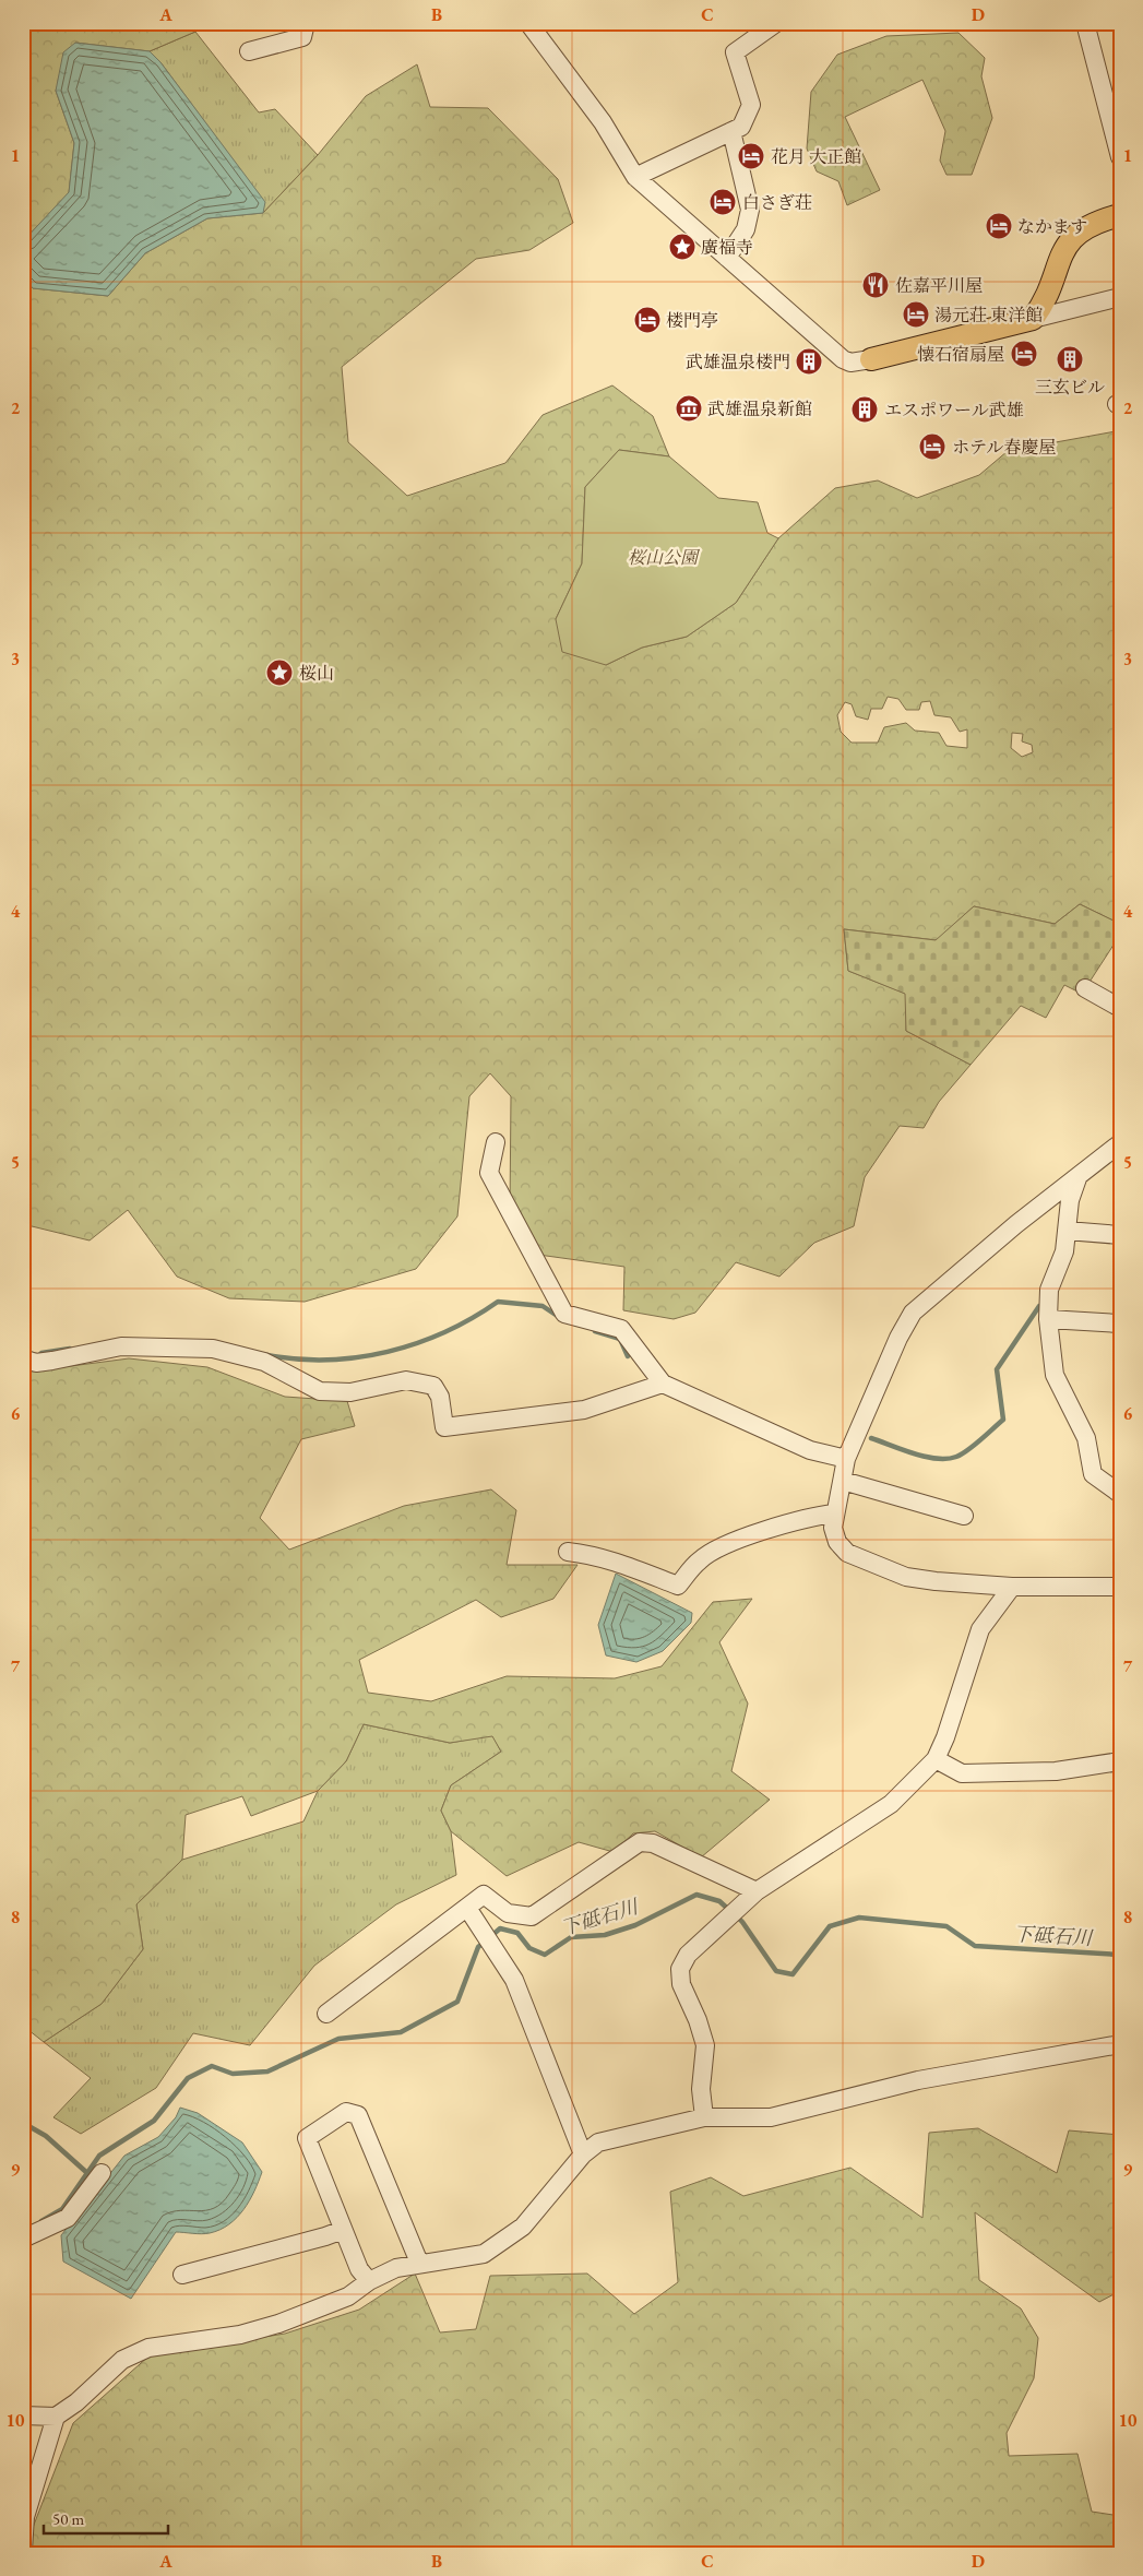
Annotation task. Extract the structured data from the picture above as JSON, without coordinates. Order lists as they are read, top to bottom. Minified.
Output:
{"water":["下砥石川"],"parks":["桜山公園"],"places":{"hotel":["花月 大正館","白さぎ荘","なかます","湯元荘 東洋館","楼門亭","懐石宿扇屋","ホテル春慶屋"],"place":["廣福寺","桜山"],"restaurant":["佐嘉平川屋"],"building":["三玄ビル","武雄温泉楼門","エスポワール武雄"],"museum":["武雄温泉新館"]},"scale_bar":"50 m","grid":{"columns":["A","B","C","D"],"rows":["1","2","3","4","5","6","7","8","9","10"]}}
